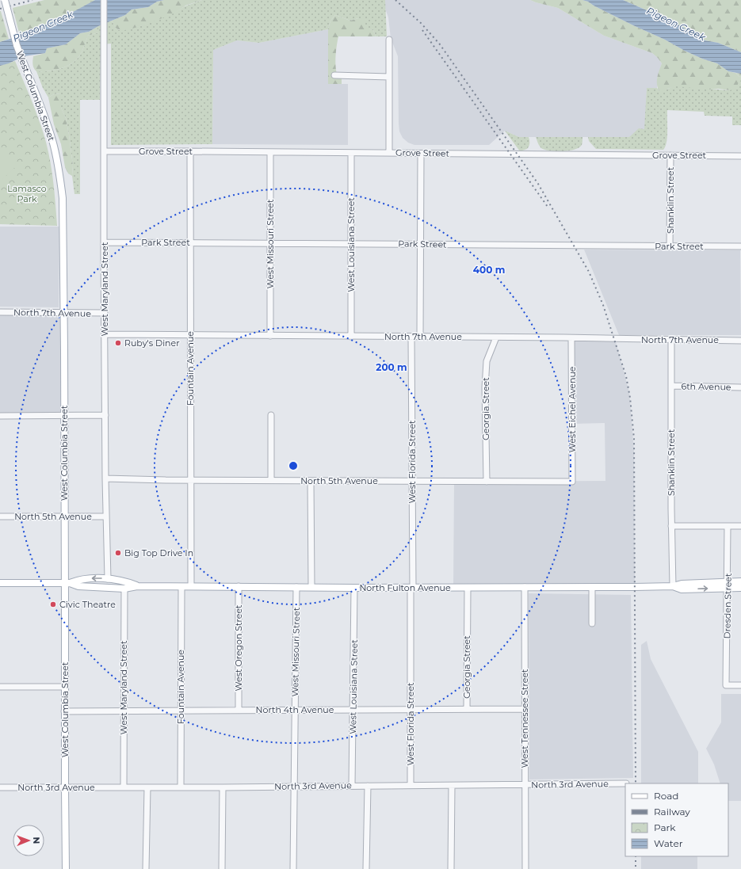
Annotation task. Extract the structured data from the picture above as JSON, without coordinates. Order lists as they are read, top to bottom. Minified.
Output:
{"streets":{"main road":["West Columbia Street","North Fulton Avenue"],"street":["Grove Street","Shanklin Street","Park Street","West Missouri Street","West Louisiana Street","West Maryland Street","North 7th Avenue","Fountain Avenue","6th Avenue","Georgia Street","West Eichel Avenue","West Florida Street","North 5th Avenue","Dresden Street","West Oregon Street","North 4th Avenue","West Tennessee Street","North 3rd Avenue"]},"crossings":[["West Columbia Street","North 7th Avenue"],["West Columbia Street","North 5th Avenue"],["West Columbia Street","North Fulton Avenue"],["West Columbia Street","North 4th Avenue"],["West Columbia Street","North 3rd Avenue"],["Grove Street","Shanklin Street"],["Grove Street","West Missouri Street"],["Grove Street","West Louisiana Street"],["Grove Street","West Maryland Street"],["Grove Street","Fountain Avenue"],["Shanklin Street","Park Street"],["Shanklin Street","North 7th Avenue"],["Shanklin Street","6th Avenue"],["Shanklin Street","North Fulton Avenue"],["Park Street","West Missouri Street"],["Park Street","West Louisiana Street"],["Park Street","West Maryland Street"],["Park Street","Fountain Avenue"],["West Missouri Street","North 7th Avenue"],["West Missouri Street","North Fulton Avenue"],["West Missouri Street","North 4th Avenue"],["West Missouri Street","North 3rd Avenue"],["West Louisiana Street","North 7th Avenue"],["West Louisiana Street","North Fulton Avenue"],["West Louisiana Street","North 4th Avenue"],["West Louisiana Street","North 3rd Avenue"],["West Maryland Street","North 7th Avenue"],["West Maryland Street","North 5th Avenue"],["West Maryland Street","North Fulton Avenue"],["West Maryland Street","North 4th Avenue"],["West Maryland Street","North 3rd Avenue"],["North 7th Avenue","Fountain Avenue"],["North 7th Avenue","Georgia Street"],["North 7th Avenue","West Eichel Avenue"],["North 7th Avenue","West Florida Street"],["Fountain Avenue","North 5th Avenue"],["Fountain Avenue","North Fulton Avenue"],["Fountain Avenue","North 4th Avenue"],["Fountain Avenue","North 3rd Avenue"],["Georgia Street","North 5th Avenue"],["Georgia Street","North Fulton Avenue"],["Georgia Street","North 4th Avenue"],["West Eichel Avenue","North 5th Avenue"],["West Florida Street","North 5th Avenue"],["West Florida Street","North Fulton Avenue"],["West Florida Street","North 4th Avenue"],["West Florida Street","North 3rd Avenue"],["North Fulton Avenue","Dresden Street"],["North Fulton Avenue","West Oregon Street"],["North Fulton Avenue","West Tennessee Street"],["West Oregon Street","North 4th Avenue"],["North 4th Avenue","West Tennessee Street"],["West Tennessee Street","North 3rd Avenue"]],"water":["Pigeon Creek"],"parks":["Lamasco Park"],"places":["Ruby's Diner","Big Top Drive In","Civic Theatre"],"legend":["Road","Railway","Park","Water"],"north":"right","rings":["400 m","200 m"]}
